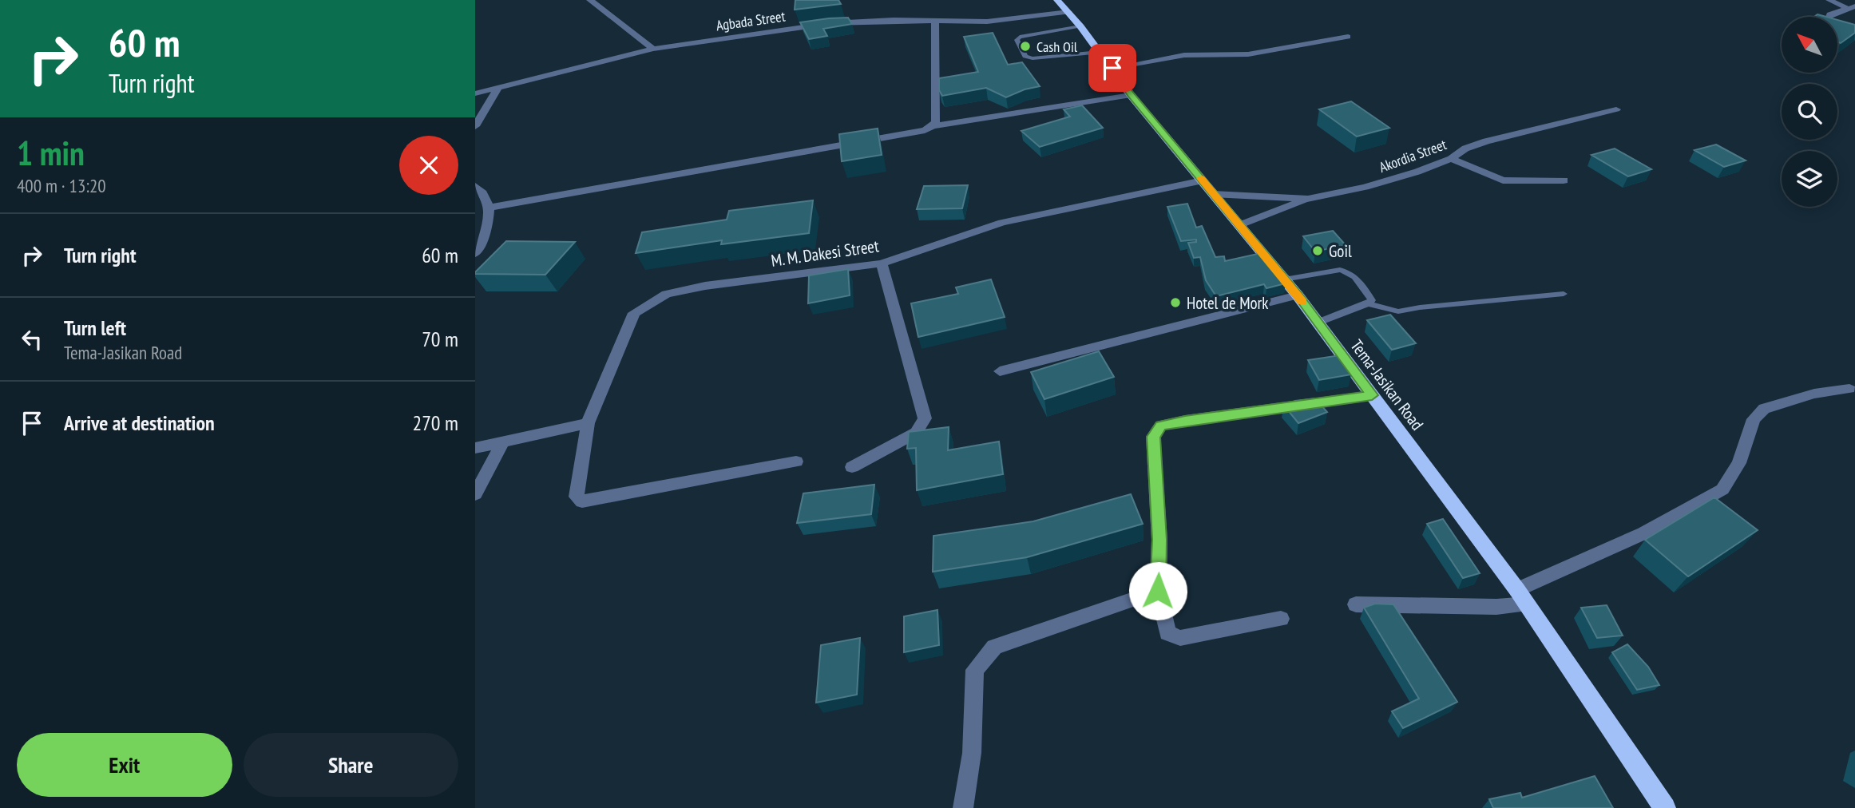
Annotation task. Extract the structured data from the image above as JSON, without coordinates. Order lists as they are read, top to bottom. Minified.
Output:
{"streets":{"highway":["Tema-Jasikan Road"],"street":["Agbada Street","Akordia Street","M. M. Dakesi Street"]},"crossings":[["Agbada Street","Tema-Jasikan Road"],["Akordia Street","Tema-Jasikan Road"],["M. M. Dakesi Street","Tema-Jasikan Road"]],"places":["Cash Oil","Goil","Hotel de Mork"],"north":"top left","page":{"turn":["60 m","Turn right"],"heading":["1 min","400 m · 13:20"],"list":[{"name":"Turn right","value":"60 m"},{"name":"Turn left","note":"Tema-Jasikan Road","value":"70 m"},{"name":"Arrive at destination","value":"270 m"}],"buttons":["Exit","Share"]}}
